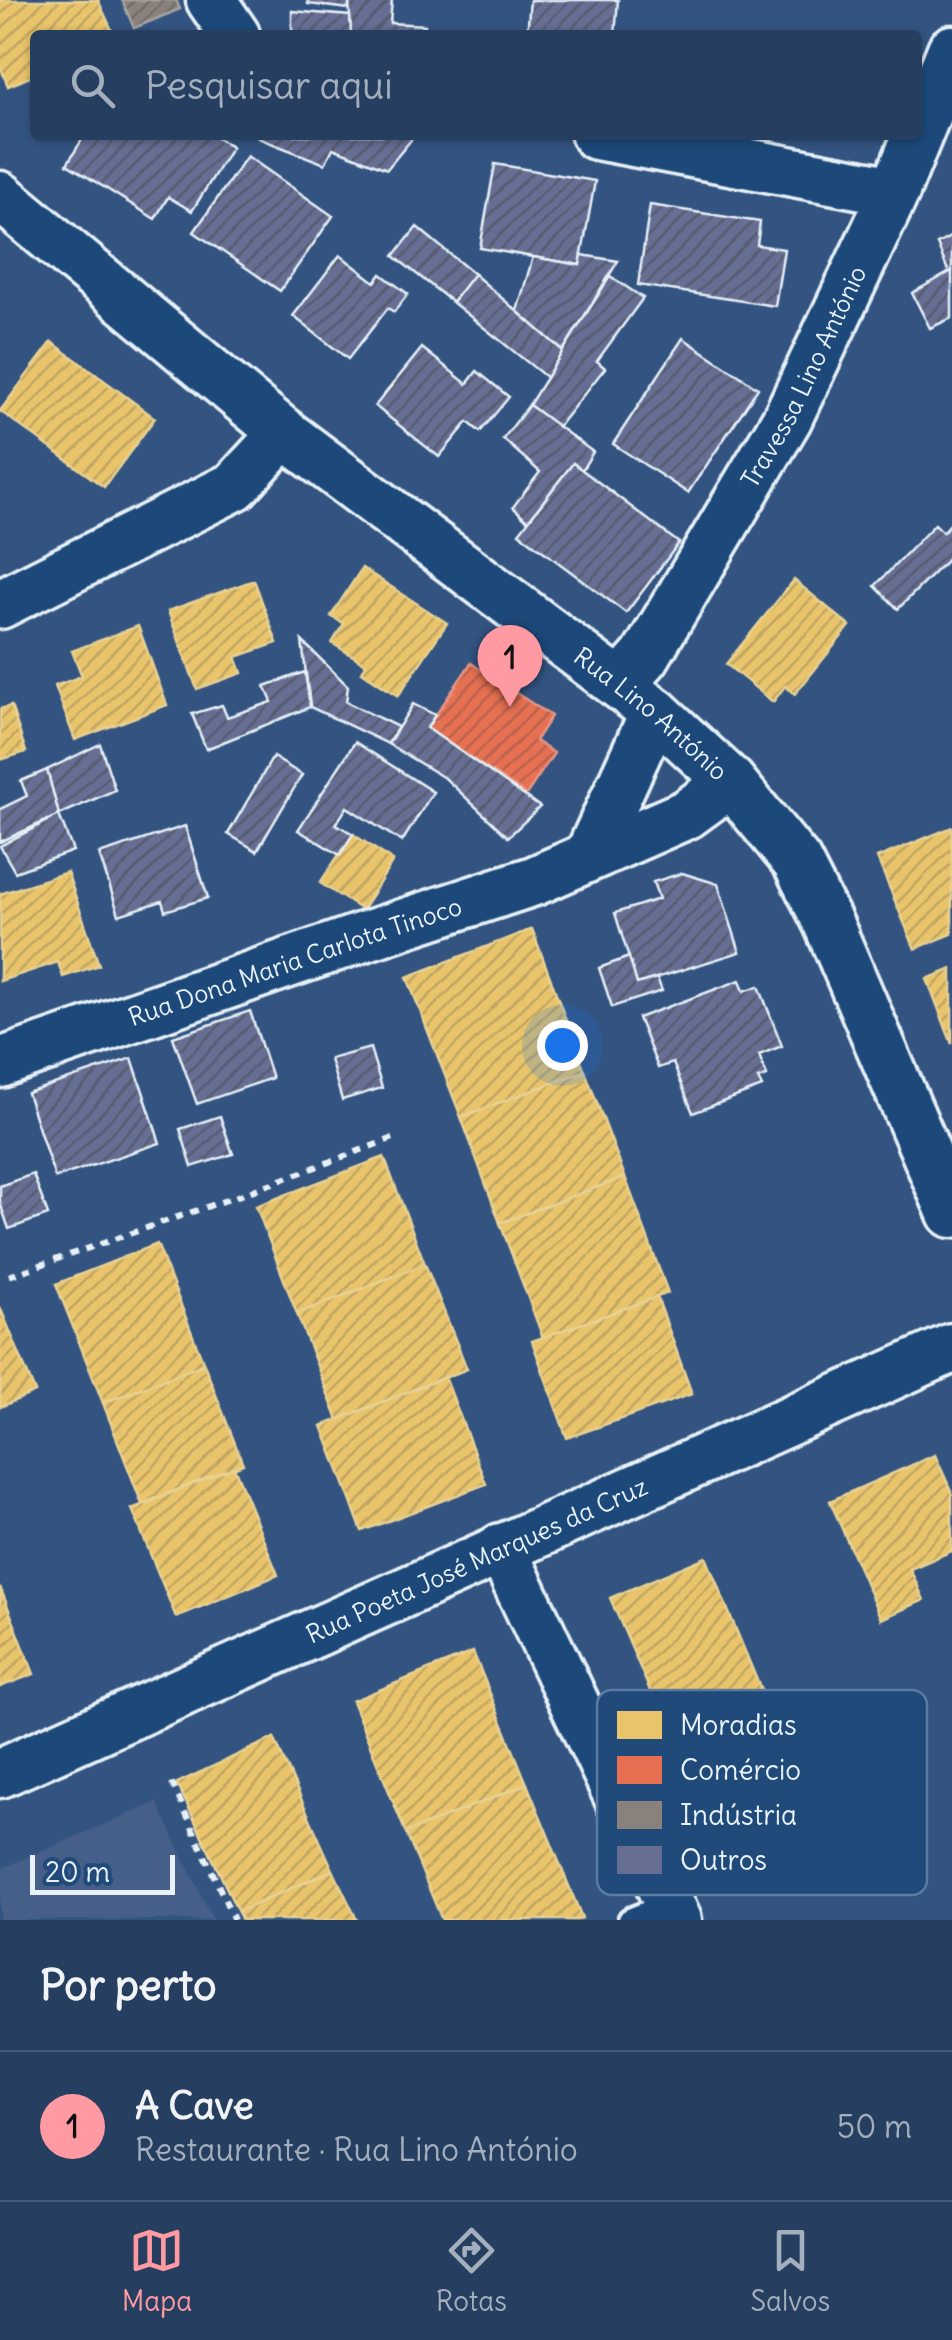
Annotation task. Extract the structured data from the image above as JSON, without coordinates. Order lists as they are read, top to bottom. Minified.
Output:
{"streets":{"street":["Travessa Lino António","Rua Lino António","Rua Dona Maria Carlota Tinoco","Rua Poeta José Marques da Cruz"]},"crossings":[["Travessa Lino António","Rua Lino António"],["Travessa Lino António","Rua Dona Maria Carlota Tinoco"],["Rua Lino António","Rua Dona Maria Carlota Tinoco"]],"legend":["Moradias","Comércio","Indústria","Outros"],"scale_bar":"20 m","page":{"search":"Pesquisar aqui","pins":"1","scale":"20 m","heading":"Por perto","list":[{"mark":"1","name":"A Cave","note":"Restaurante · Rua Lino António","value":"50 m"}],"nav":["Mapa","Rotas","Salvos"]}}
